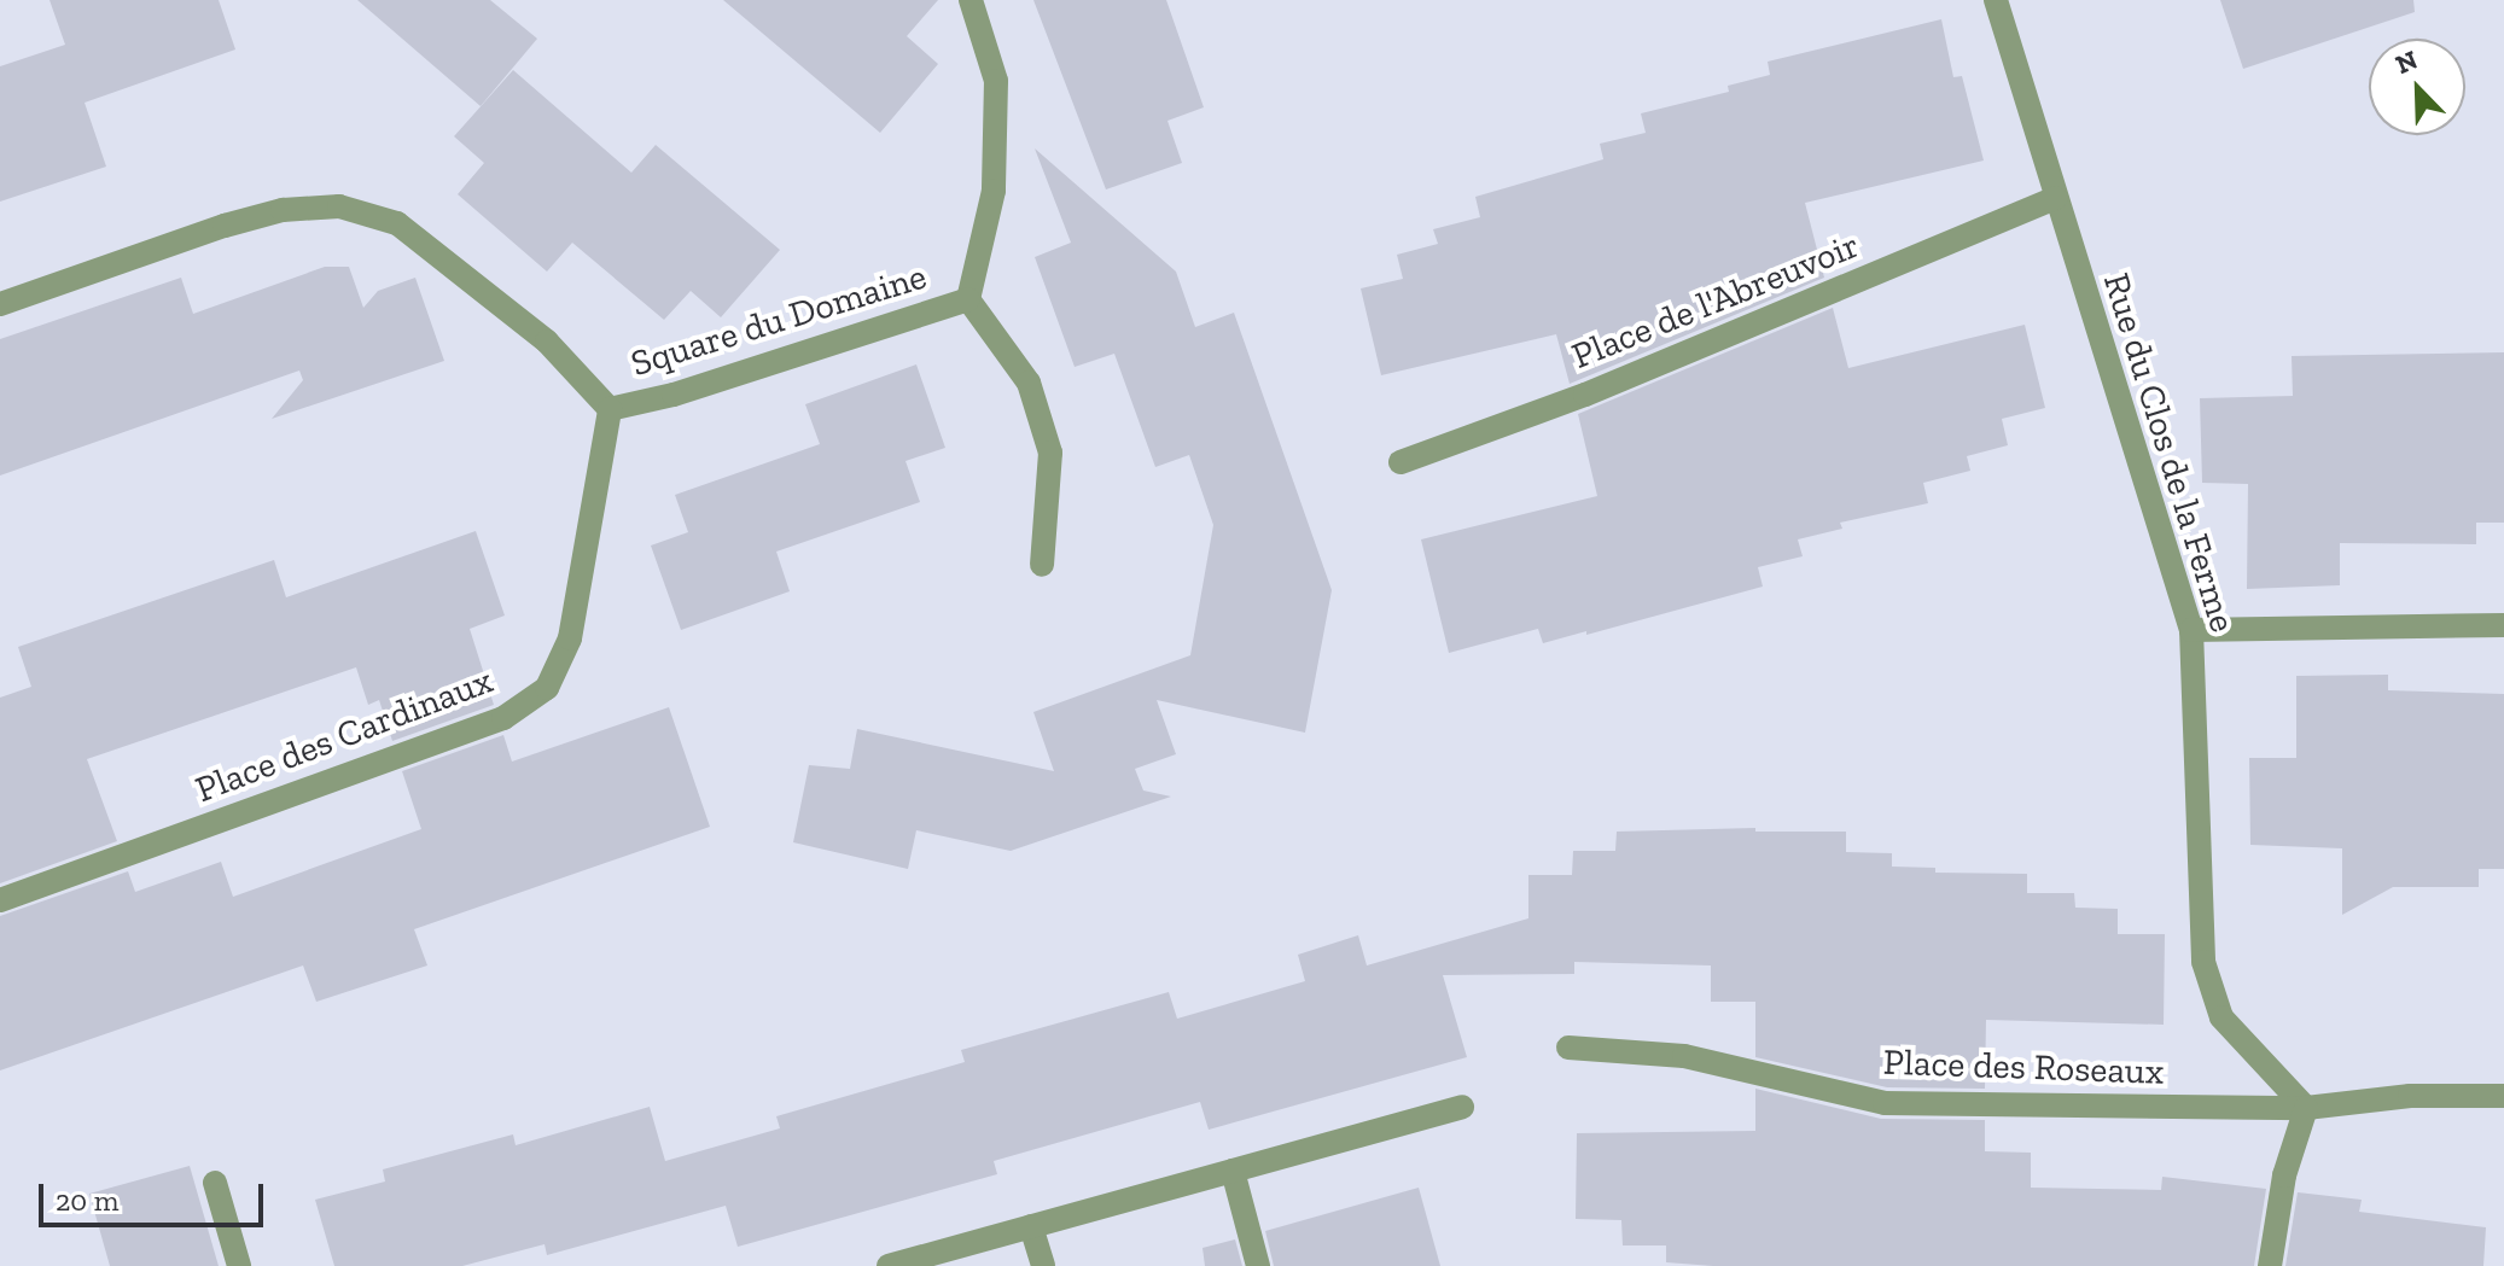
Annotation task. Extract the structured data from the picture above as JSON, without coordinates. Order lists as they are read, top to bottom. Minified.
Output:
{"streets":{"street":["Place de l'Abreuvoir","Square du Domaine","Rue du Clos de la Ferme","Place des Cardinaux","Place des Roseaux"]},"crossings":[["Place de l'Abreuvoir","Rue du Clos de la Ferme"],["Square du Domaine","Place des Cardinaux"],["Rue du Clos de la Ferme","Place des Roseaux"]],"scale_bar":"20 m","north":"top left"}
